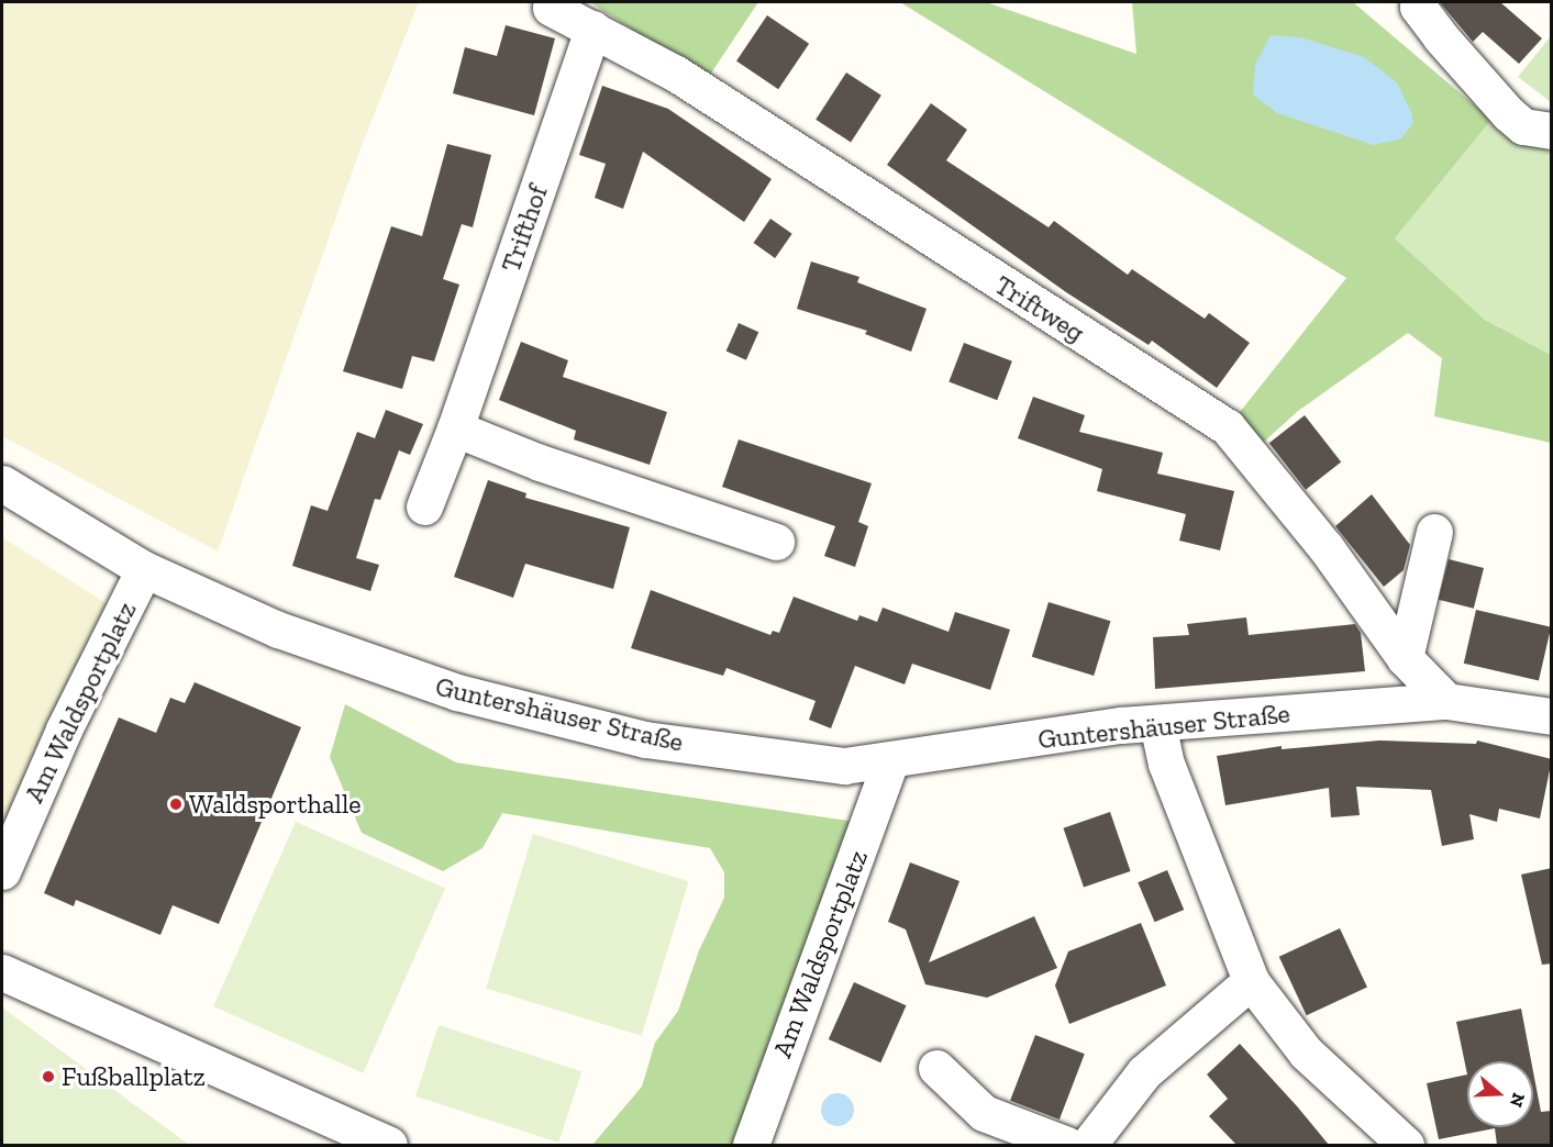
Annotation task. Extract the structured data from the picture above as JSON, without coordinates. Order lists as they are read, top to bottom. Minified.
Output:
{"streets":{"street":["Trifthof","Triftweg","Am Waldsportplatz","Guntershäuser Straße"]},"crossings":[["Trifthof","Triftweg"],["Triftweg","Guntershäuser Straße"],["Am Waldsportplatz","Guntershäuser Straße"]],"places":["Waldsporthalle","Fußballplatz"],"north":"right"}
